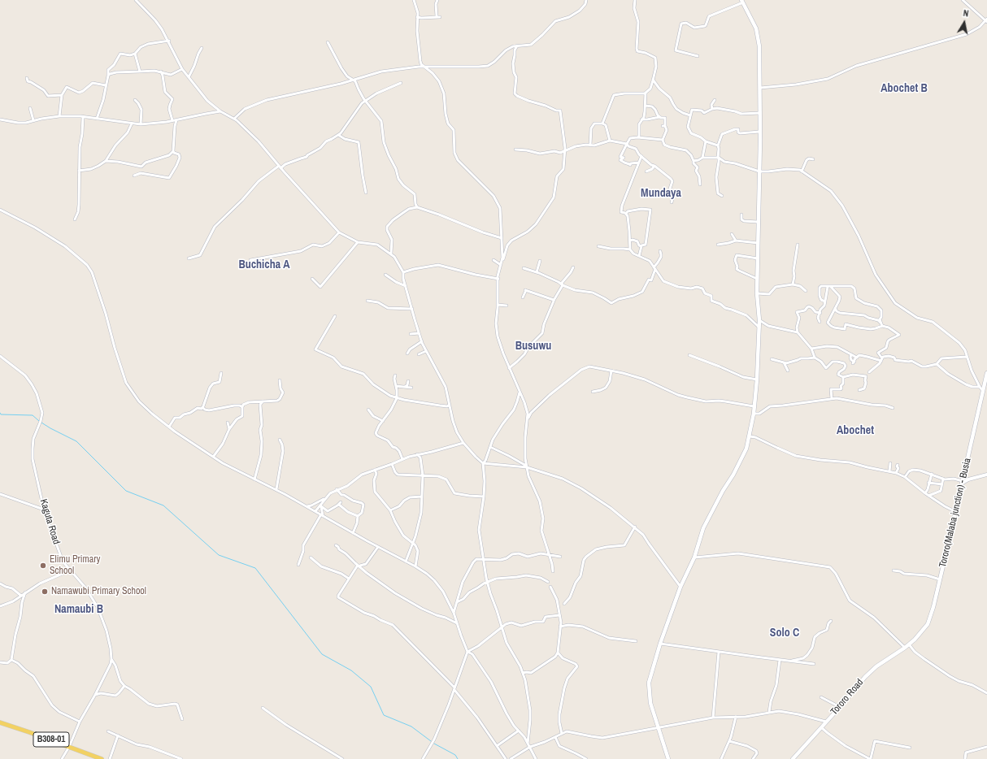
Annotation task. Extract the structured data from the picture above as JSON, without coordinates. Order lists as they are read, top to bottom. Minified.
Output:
{"streets":{"main road":["Tororo(Malaba junction) - Busia","Tororo Road","B308-01"],"street":["Kaguta Road"]},"crossings":[["Tororo(Malaba junction) - Busia","Tororo Road"],["Kaguta Road","B308-01"]],"districts":["Abochet B","Mundaya","Buchicha A","Busuwu","Abochet","Namaubi B","Solo C"],"places":["Elimu Primary School","Namawubi Primary School"],"north":"top"}
